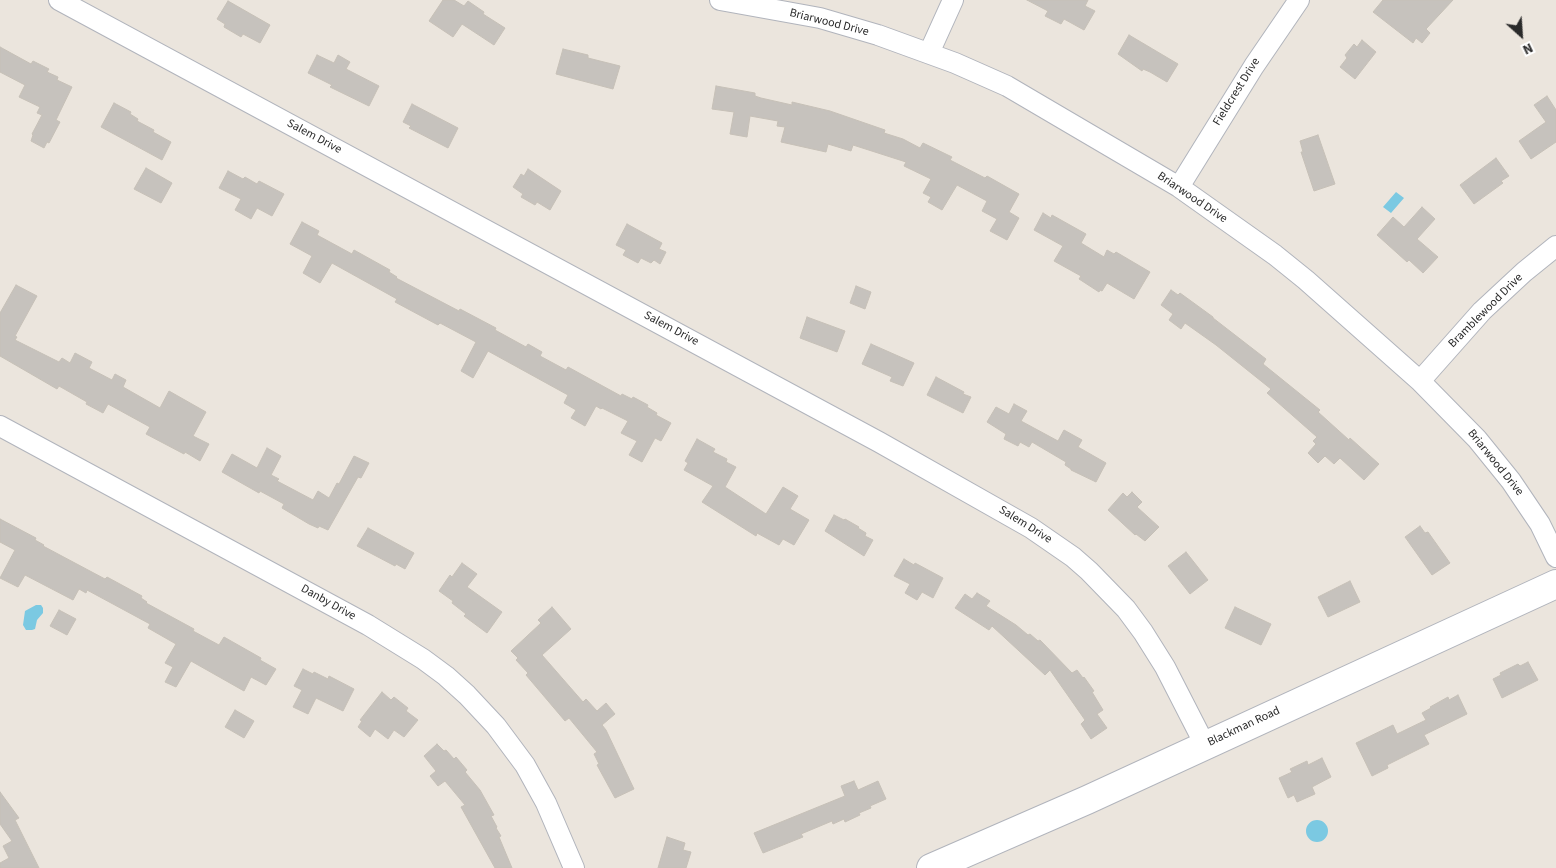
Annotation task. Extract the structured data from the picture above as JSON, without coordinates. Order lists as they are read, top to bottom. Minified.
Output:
{"streets":{"street":["Briarwood Drive","Fieldcrest Drive","Salem Drive","Bramblewood Drive","Danby Drive","Blackman Road"]},"crossings":[["Briarwood Drive","Fieldcrest Drive"],["Briarwood Drive","Bramblewood Drive"],["Salem Drive","Blackman Road"]],"north":"bottom right"}
